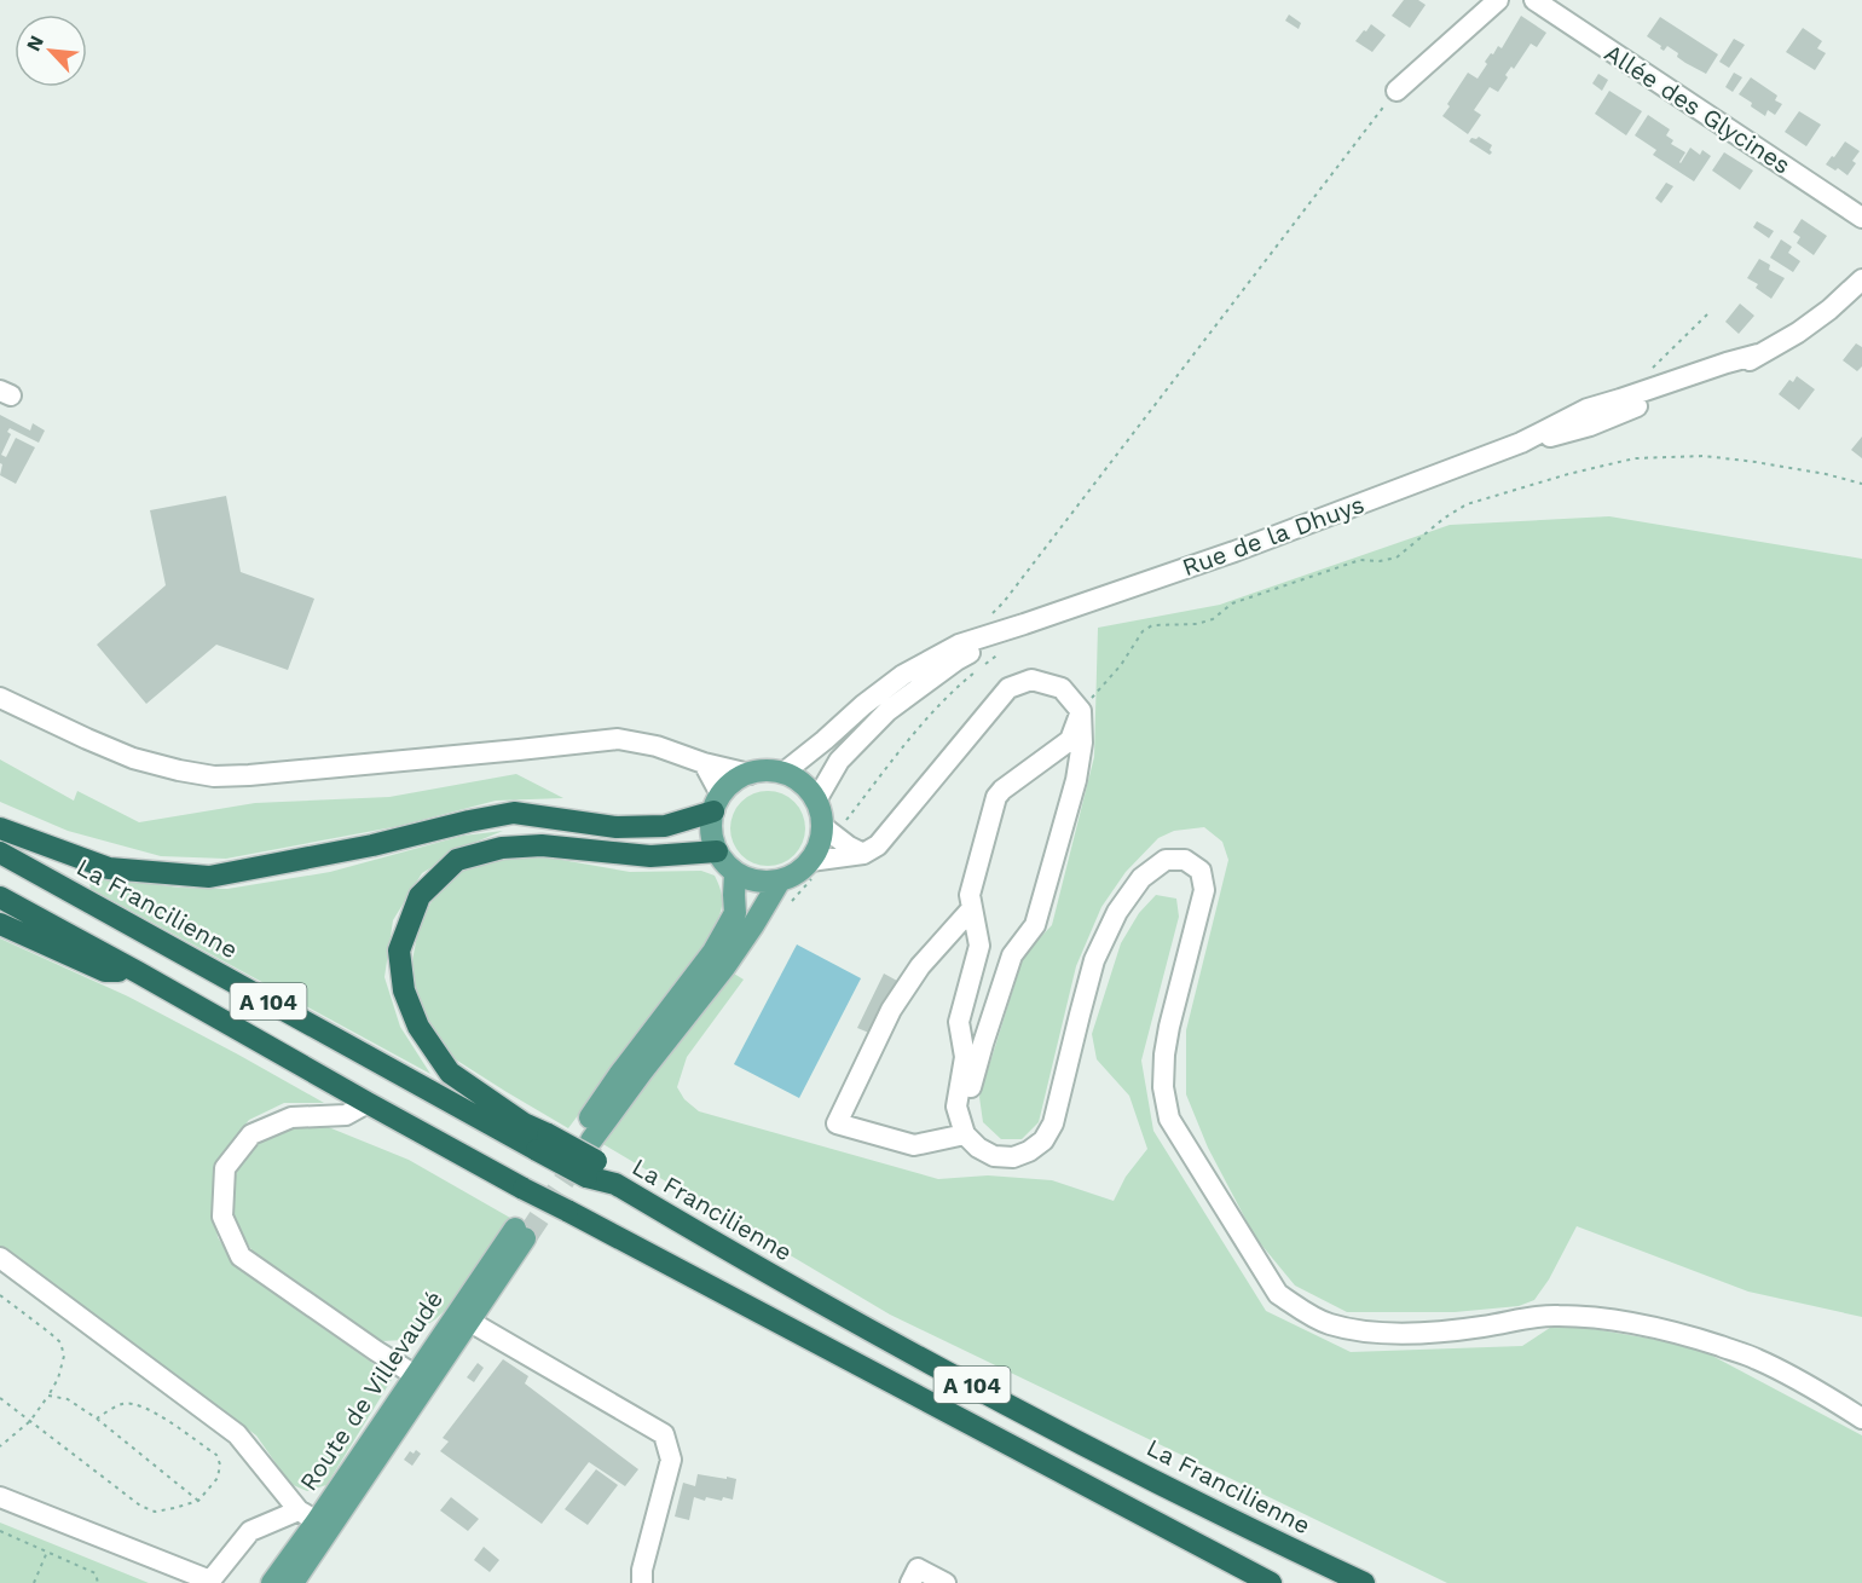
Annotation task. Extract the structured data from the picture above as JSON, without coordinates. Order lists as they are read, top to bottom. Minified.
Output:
{"streets":{"highway":["La Francilienne","A 104"],"main road":["Route de Villevaudé"],"street":["Allée des Glycines","Rue de la Dhuys"]},"north":"top left"}
